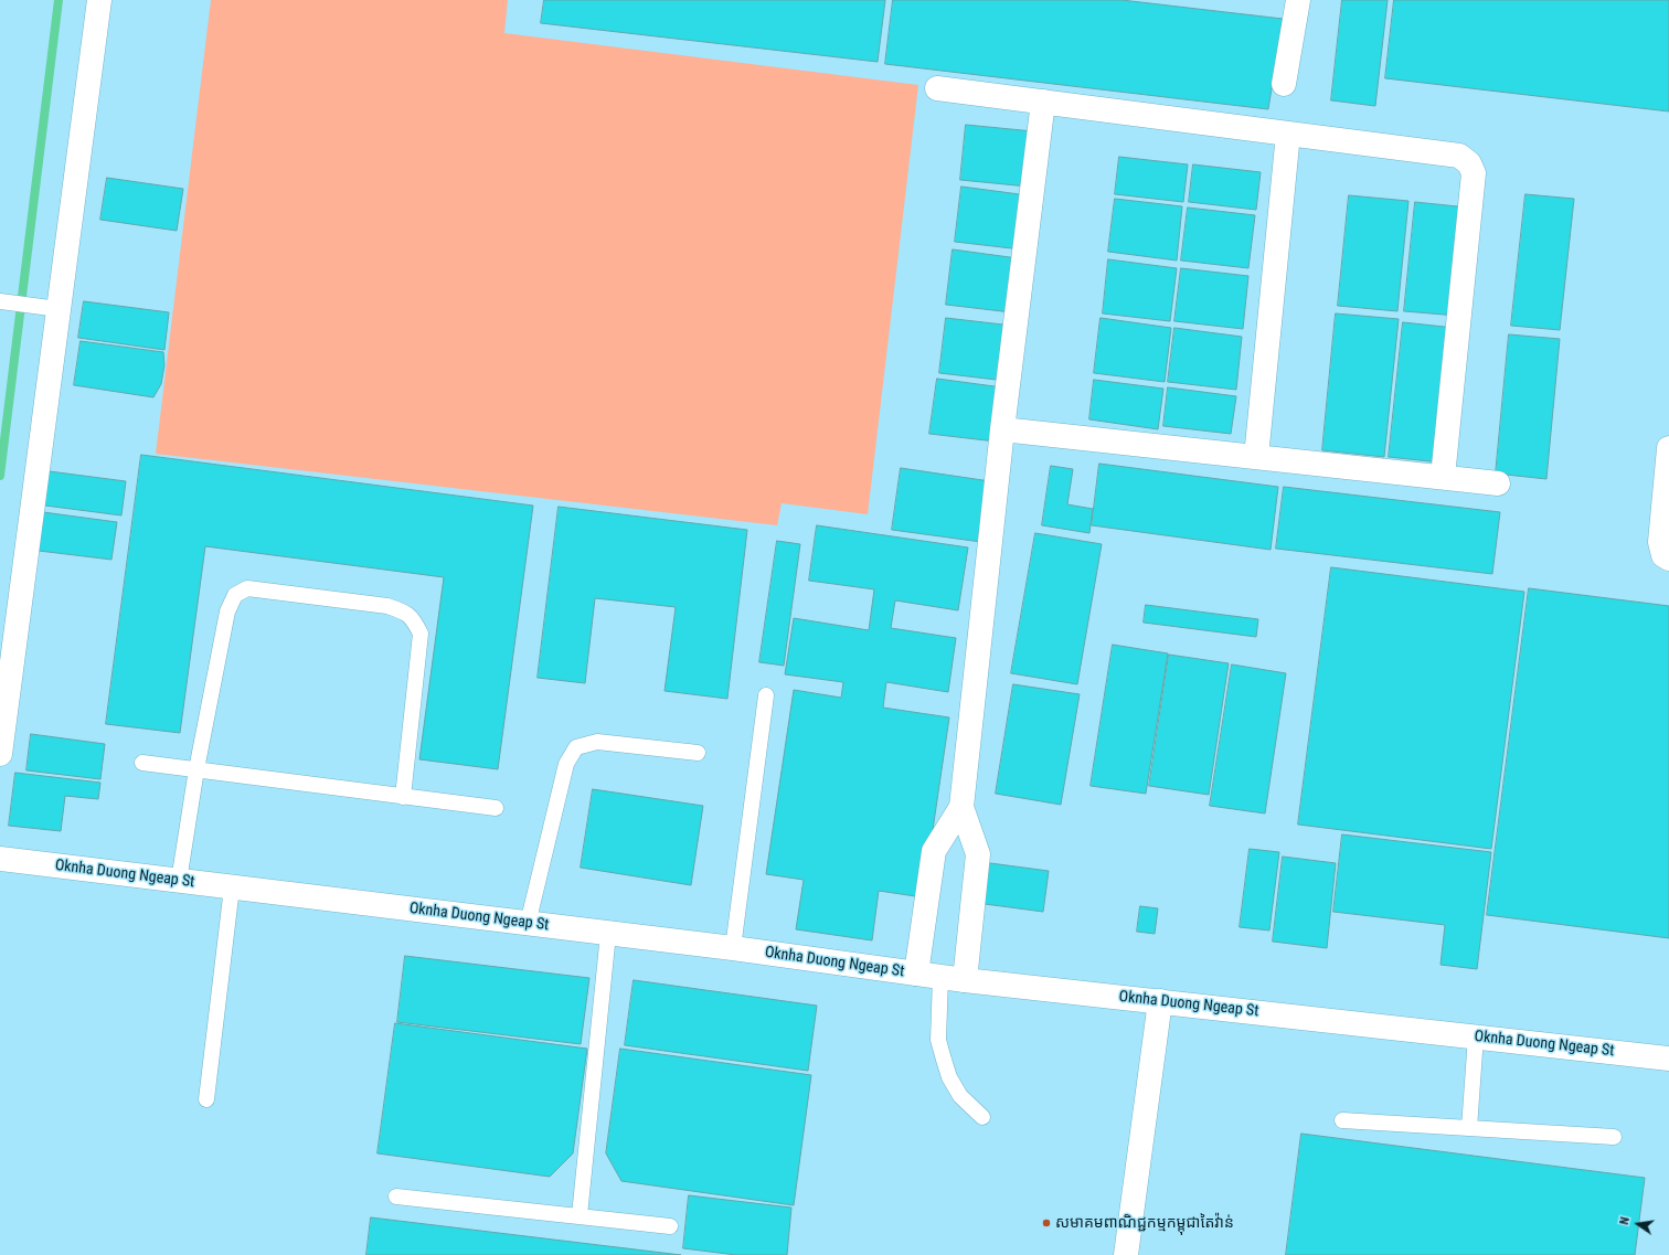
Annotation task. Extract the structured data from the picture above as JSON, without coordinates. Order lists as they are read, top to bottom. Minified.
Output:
{"streets":{"street":["Oknha Duong Ngeap St"]},"places":["សមាគមពាណិជ្ជកម្មកម្ពុជាតៃវ៉ាន់"],"north":"left"}
